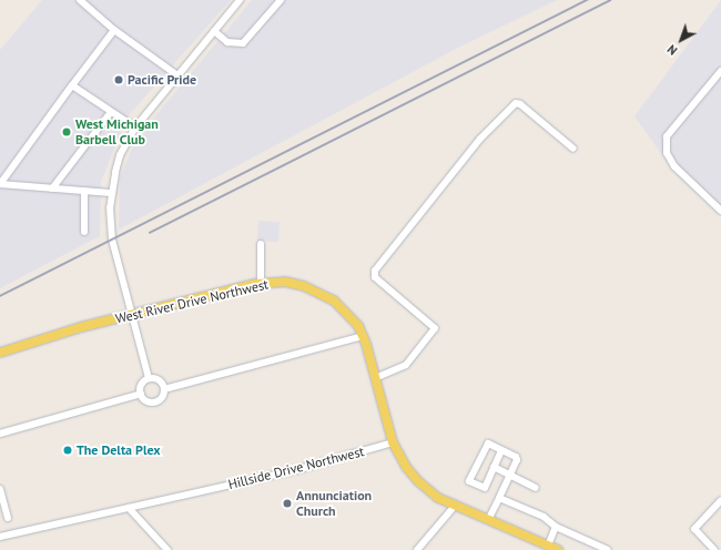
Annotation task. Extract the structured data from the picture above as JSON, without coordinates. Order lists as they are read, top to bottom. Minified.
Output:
{"streets":{"main road":["West River Drive Northwest"],"street":["Hillside Drive Northwest"]},"crossings":[["West River Drive Northwest","Hillside Drive Northwest"]],"places":["Pacific Pride","West Michigan Barbell Club","The Delta Plex","Annunciation Church"],"north":"bottom left"}
